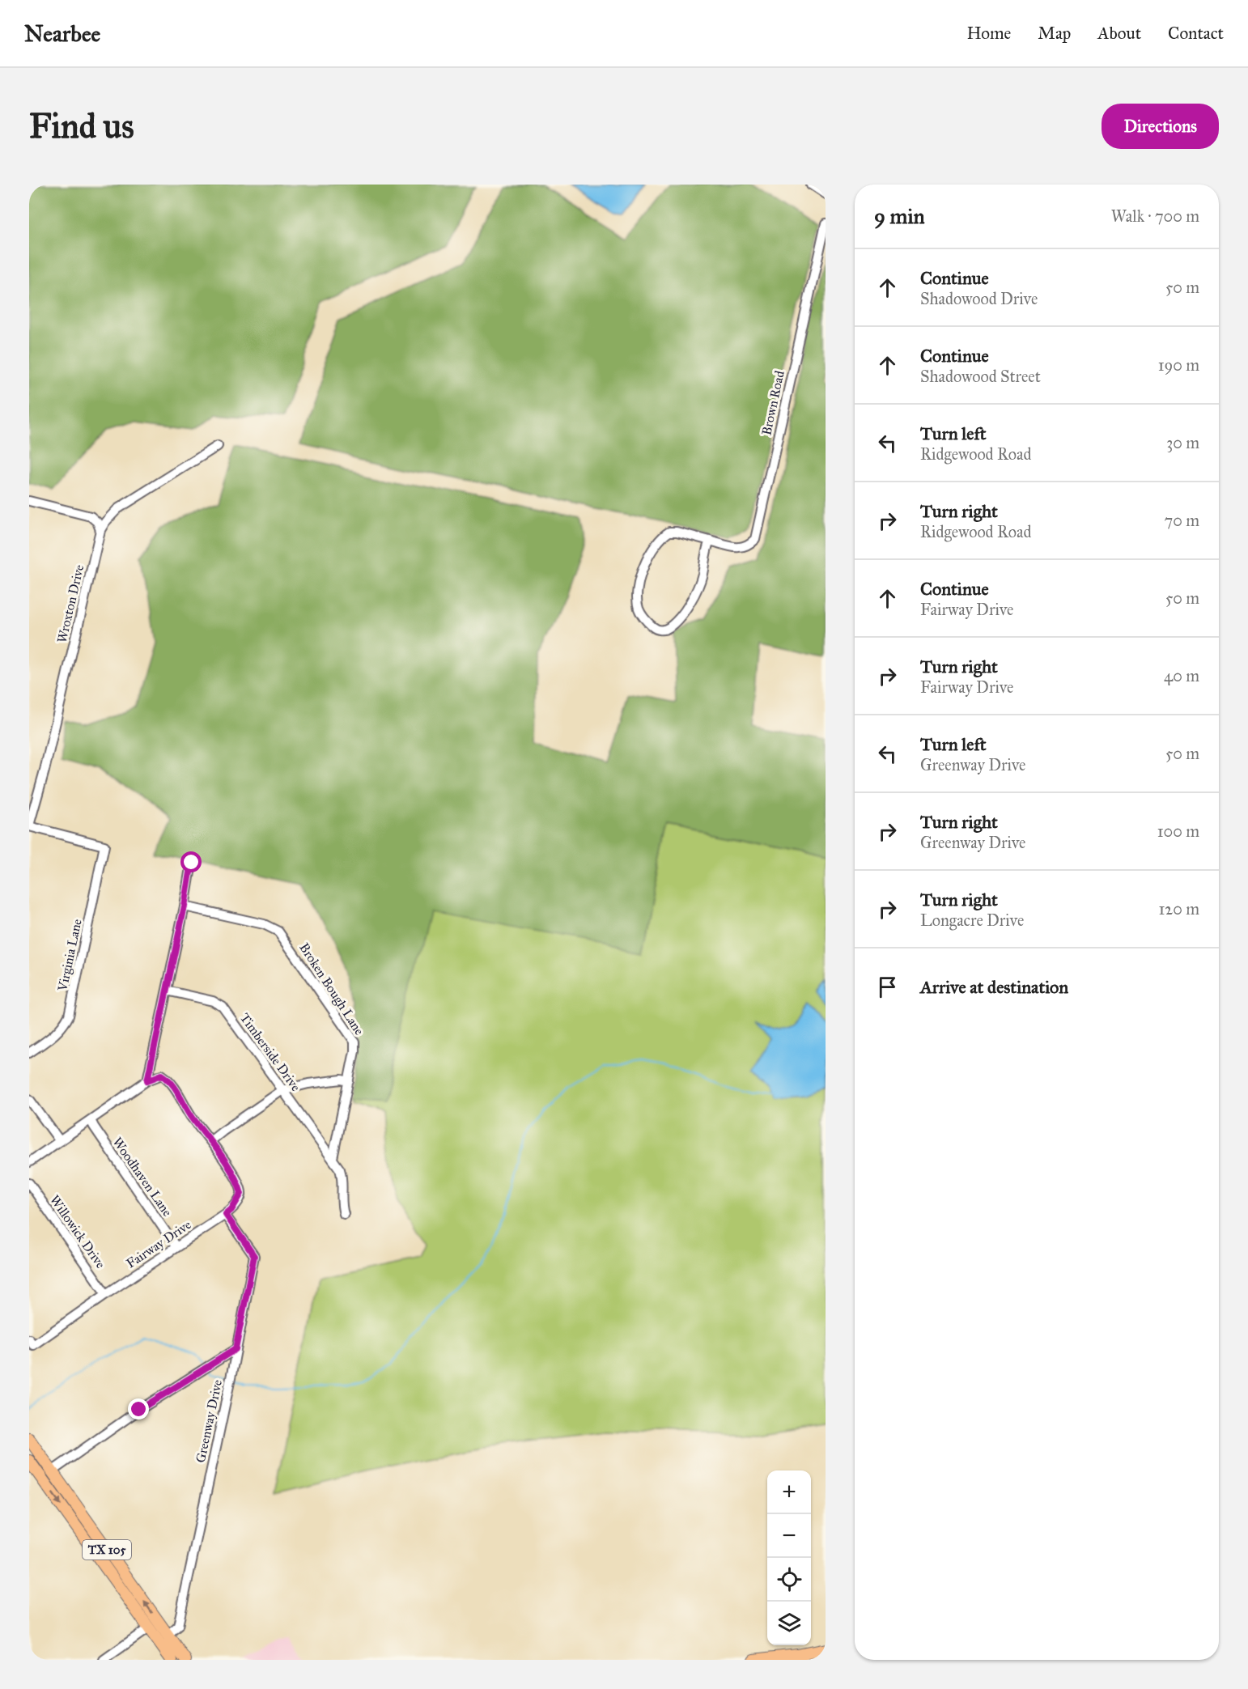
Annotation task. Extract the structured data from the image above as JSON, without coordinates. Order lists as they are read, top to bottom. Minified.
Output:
{"streets":{"main road":["TX 105"],"street":["Brown Road","Wroxton Drive","Virginia Lane","Broken Bough Lane","Timberside Drive","Woodhaven Lane","Willowick Drive","Fairway Drive","Greenway Drive"]},"crossings":[["Wroxton Drive","Virginia Lane"],["Broken Bough Lane","Timberside Drive"],["Woodhaven Lane","Fairway Drive"],["Willowick Drive","Fairway Drive"],["Fairway Drive","Greenway Drive"],["Greenway Drive","TX 105"]],"page":{"header":"Nearbee","nav":["Home","Map","About","Contact"],"buttons":"Directions","title":"Find us","heading":["9 min","Walk · 700 m"],"list":[["Continue","Shadowood Drive","50 m"],["Continue","Shadowood Street","190 m"],["Turn left","Ridgewood Road","30 m"],["Turn right","Ridgewood Road","70 m"],["Continue","Fairway Drive","50 m"],["Turn right","Fairway Drive","40 m"],["Turn left","Greenway Drive","50 m"],["Turn right","Greenway Drive","100 m"],["Turn right","Longacre Drive","120 m"],"Arrive at destination"],"map_buttons":["+","−"]}}
